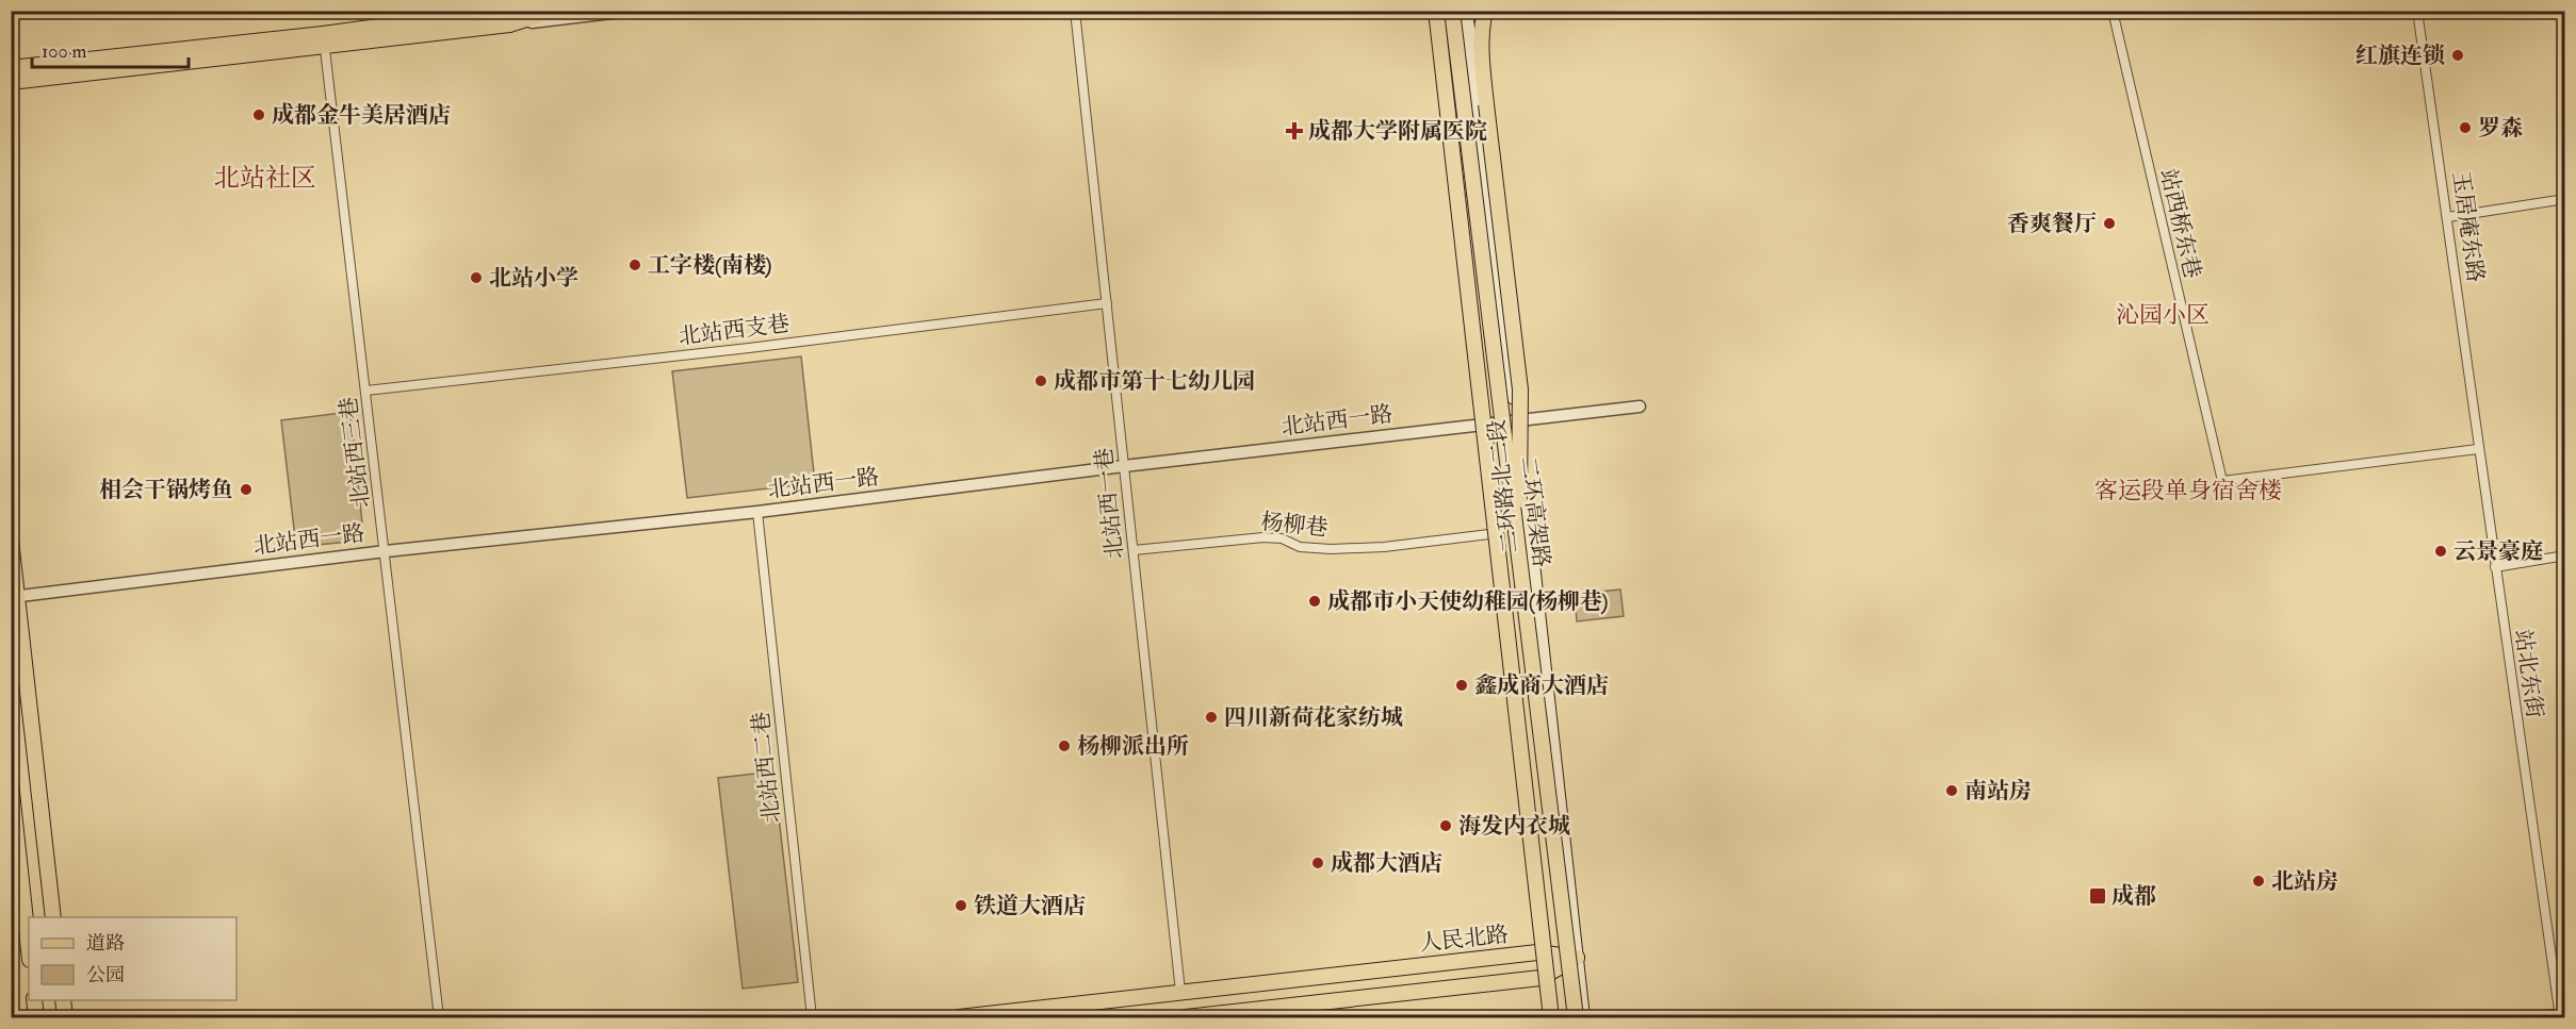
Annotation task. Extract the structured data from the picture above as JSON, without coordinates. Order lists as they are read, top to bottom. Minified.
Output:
{"streets":{"main road":["二环路北二段","二环高架路","人民北路"],"street":["站西桥东巷","玉居庵东路","北站西支巷","北站西一路","北站西三巷","北站西一巷","杨柳巷","站北东街","北站西二巷"]},"crossings":[["站西桥东巷","玉居庵东路"],["站西桥东巷","站北东街"],["玉居庵东路","站北东街"],["北站西支巷","北站西三巷"],["北站西支巷","北站西一巷"],["北站西一路","北站西三巷"],["北站西一路","二环路北二段"],["北站西一路","北站西一巷"],["北站西一路","北站西二巷"],["二环路北二段","杨柳巷"],["二环路北二段","人民北路"],["北站西一巷","杨柳巷"],["北站西一巷","人民北路"]],"districts":["北站社区","沁园小区","客运段单身宿舍楼"],"places":{"other":["红旗连锁","成都金牛美居酒店","罗森","香爽餐厅","工字楼(南楼)","北站小学","成都市第十七幼儿园","相会干锅烤鱼","云景豪庭","成都市小天使幼稚园(杨柳巷)","鑫成商大酒店","四川新荷花家纺城","杨柳派出所","南站房","海发内衣城","成都大酒店","北站房","铁道大酒店"],"health":["成都大学附属医院"],"transit":["成都"]},"legend":["道路","公园"],"scale_bar":"100 m"}
